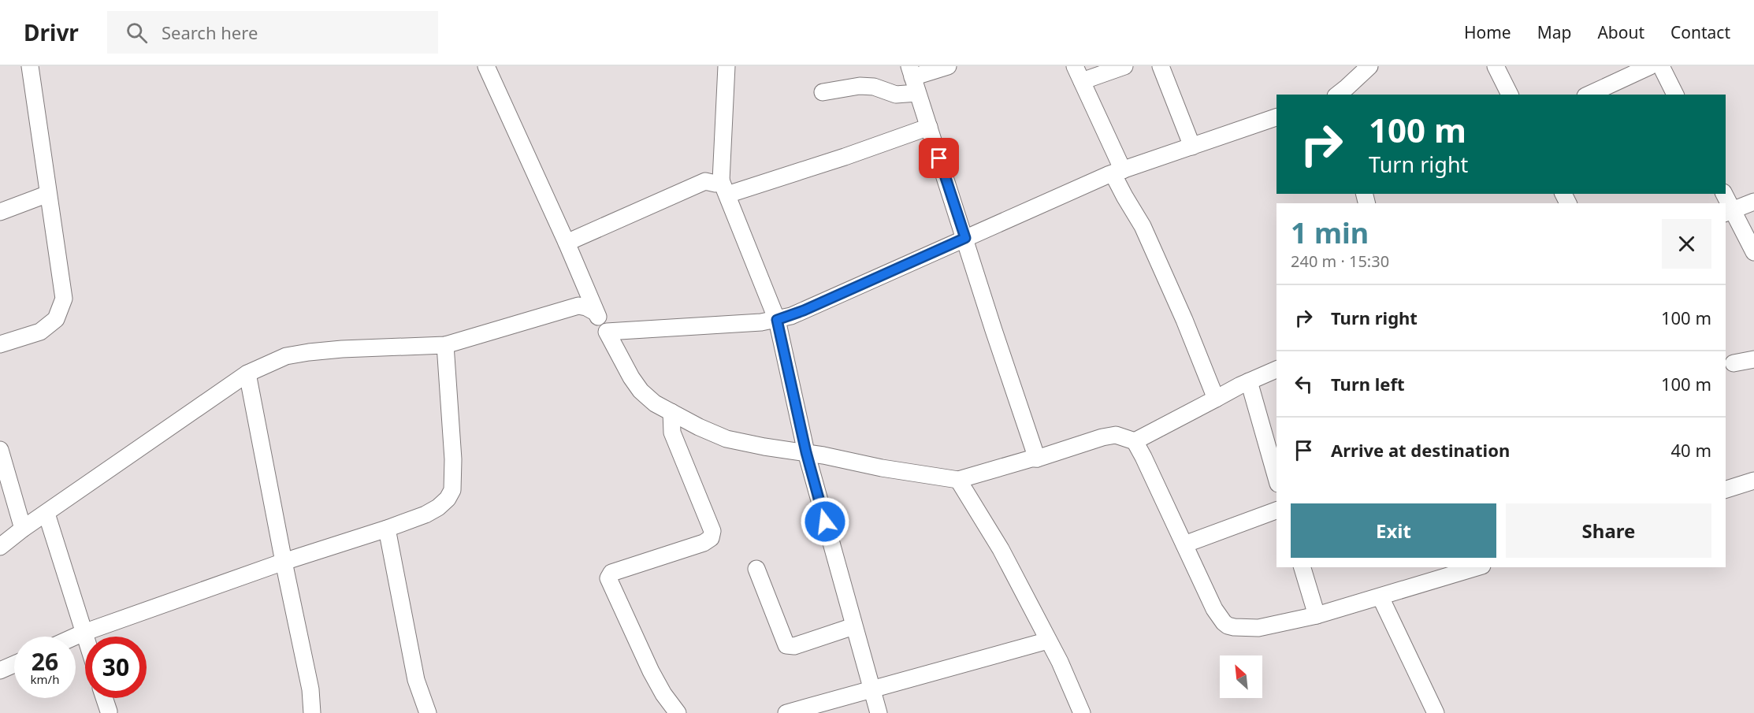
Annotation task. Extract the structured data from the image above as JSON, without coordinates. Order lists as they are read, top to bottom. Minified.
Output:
{"north":"top left","page":{"header":"Drivr","search":"Search here","nav":["Home","Map","About","Contact"],"turn":["100 m","Turn right"],"heading":["1 min","240 m · 15:30"],"list":[{"name":"Turn right","value":"100 m"},{"name":"Turn left","value":"100 m"},{"name":"Arrive at destination","value":"40 m"}],"buttons":["Exit","Share"],"speed":"26 km/h","limit":"30"}}
